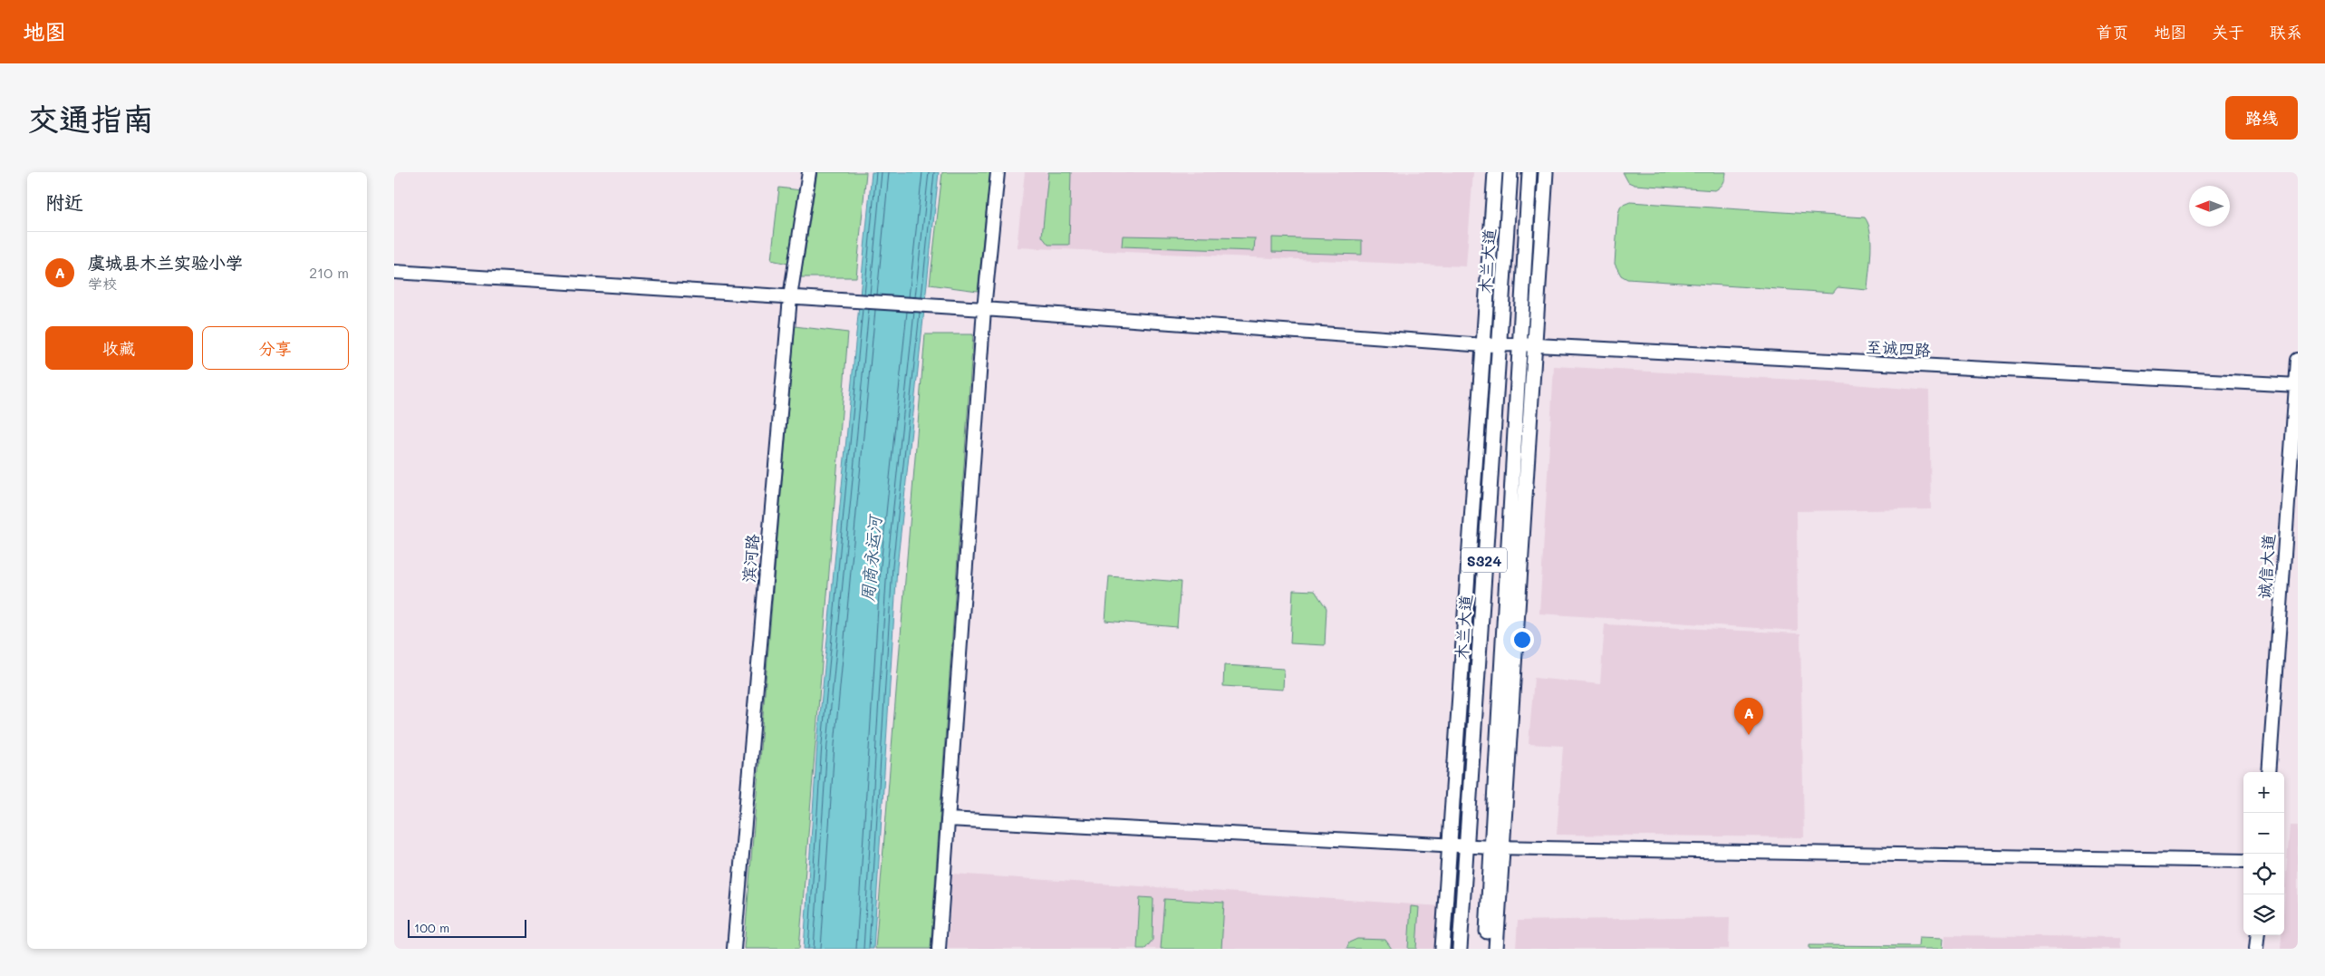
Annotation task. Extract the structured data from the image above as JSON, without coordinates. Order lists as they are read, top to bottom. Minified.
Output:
{"streets":{"main road":["木兰大道","S324"],"street":["至诚四路","滨河路","诚信大道"]},"crossings":[["木兰大道","至诚四路"],["至诚四路","滨河路"],["至诚四路","S324"],["至诚四路","诚信大道"]],"water":["周商永运河"],"scale_bar":"100 m","north":"left","page":{"header":"地图","nav":["首页","地图","关于","联系"],"buttons":["路线",["收藏","分享"]],"title":"交通指南","heading":"附近","list":[{"mark":"A","name":"虞城县木兰实验小学","note":"学校","value":"210 m"}],"pins":"A","map_buttons":["+","−"],"scale":"100 m"}}
